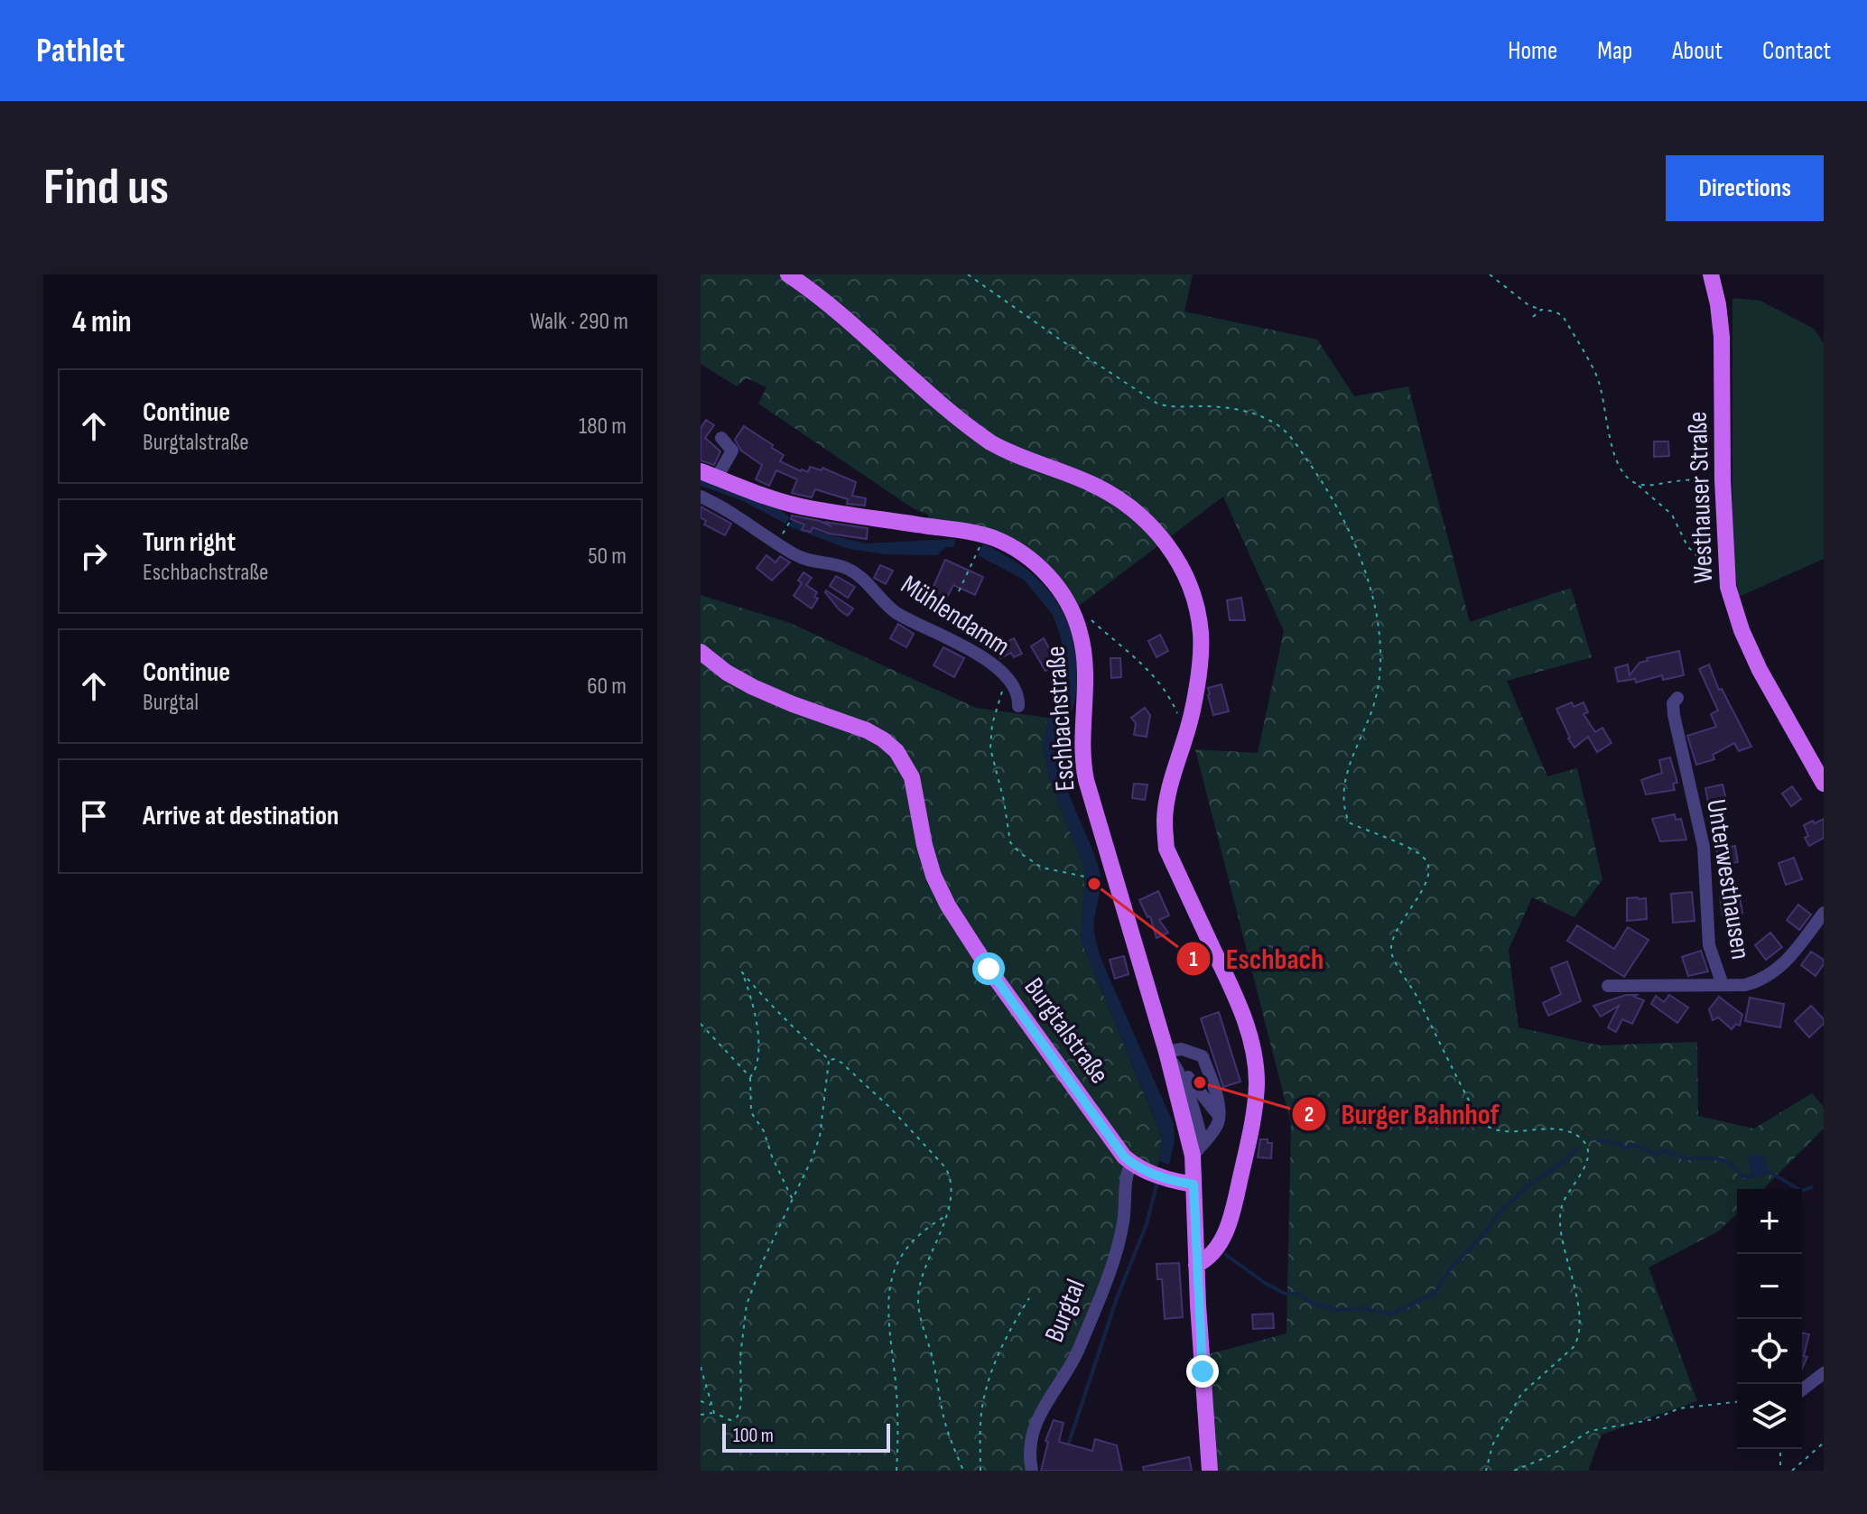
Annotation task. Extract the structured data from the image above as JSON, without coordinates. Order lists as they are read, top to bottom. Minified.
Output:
{"streets":{"main road":["Westhauser Straße","Eschbachstraße","Burgtalstraße"],"street":["Mühlendamm","Unterwesthausen","Burgtal"]},"crossings":[["Eschbachstraße","Burgtalstraße"],["Burgtalstraße","Burgtal"]],"places":["Eschbach","Burger Bahnhof"],"scale_bar":"100 m","page":{"header":"Pathlet","nav":["Home","Map","About","Contact"],"buttons":"Directions","title":"Find us","heading":["4 min","Walk · 290 m"],"list":[["Continue","Burgtalstraße","180 m"],["Turn right","Eschbachstraße","50 m"],["Continue","Burgtal","60 m"],"Arrive at destination"],"map_buttons":["+","−"],"scale":"100 m"}}
